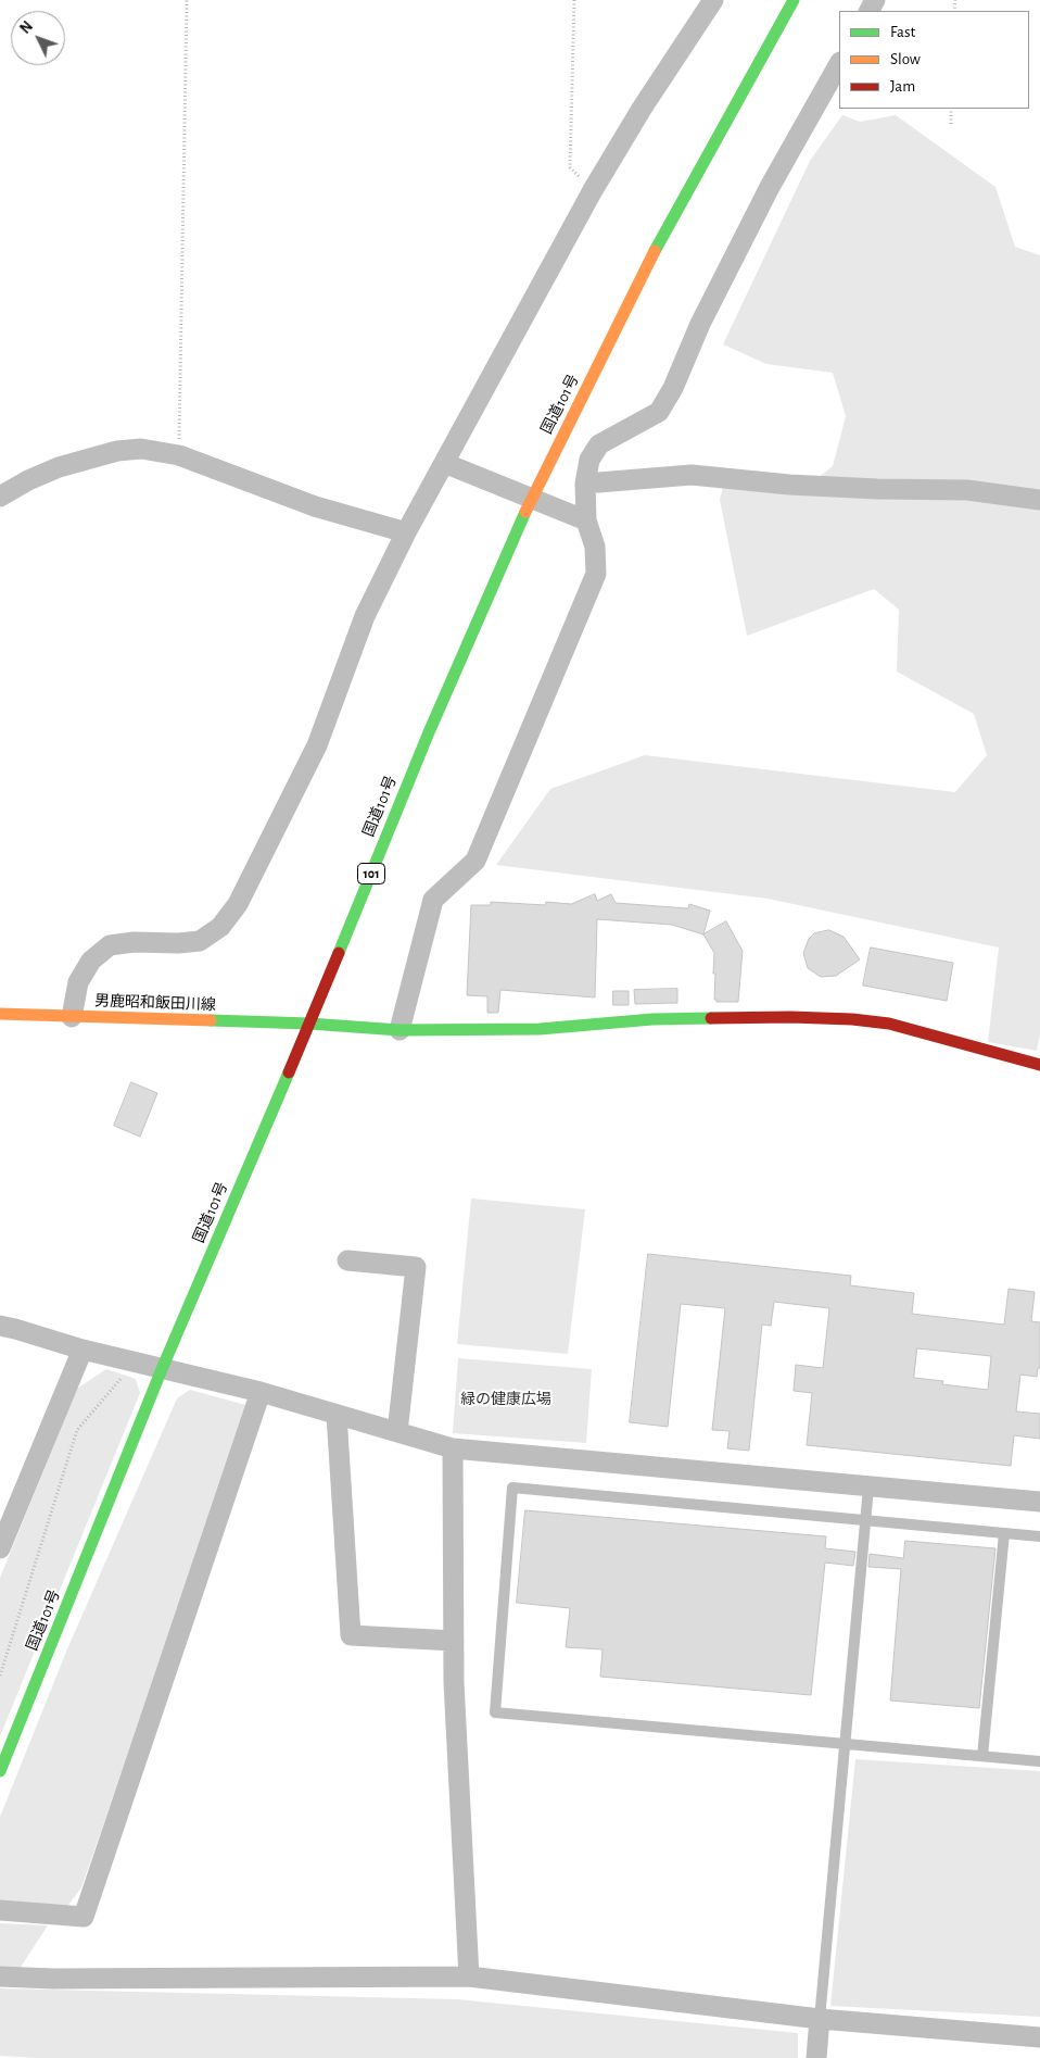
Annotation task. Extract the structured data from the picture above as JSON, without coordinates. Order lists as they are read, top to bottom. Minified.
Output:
{"streets":{"main road":["国道101号","101","男鹿昭和飯田川線"]},"crossings":[["国道101号","男鹿昭和飯田川線"]],"parks":["緑の健康広場"],"legend":["Fast","Slow","Jam"],"north":"top left"}
